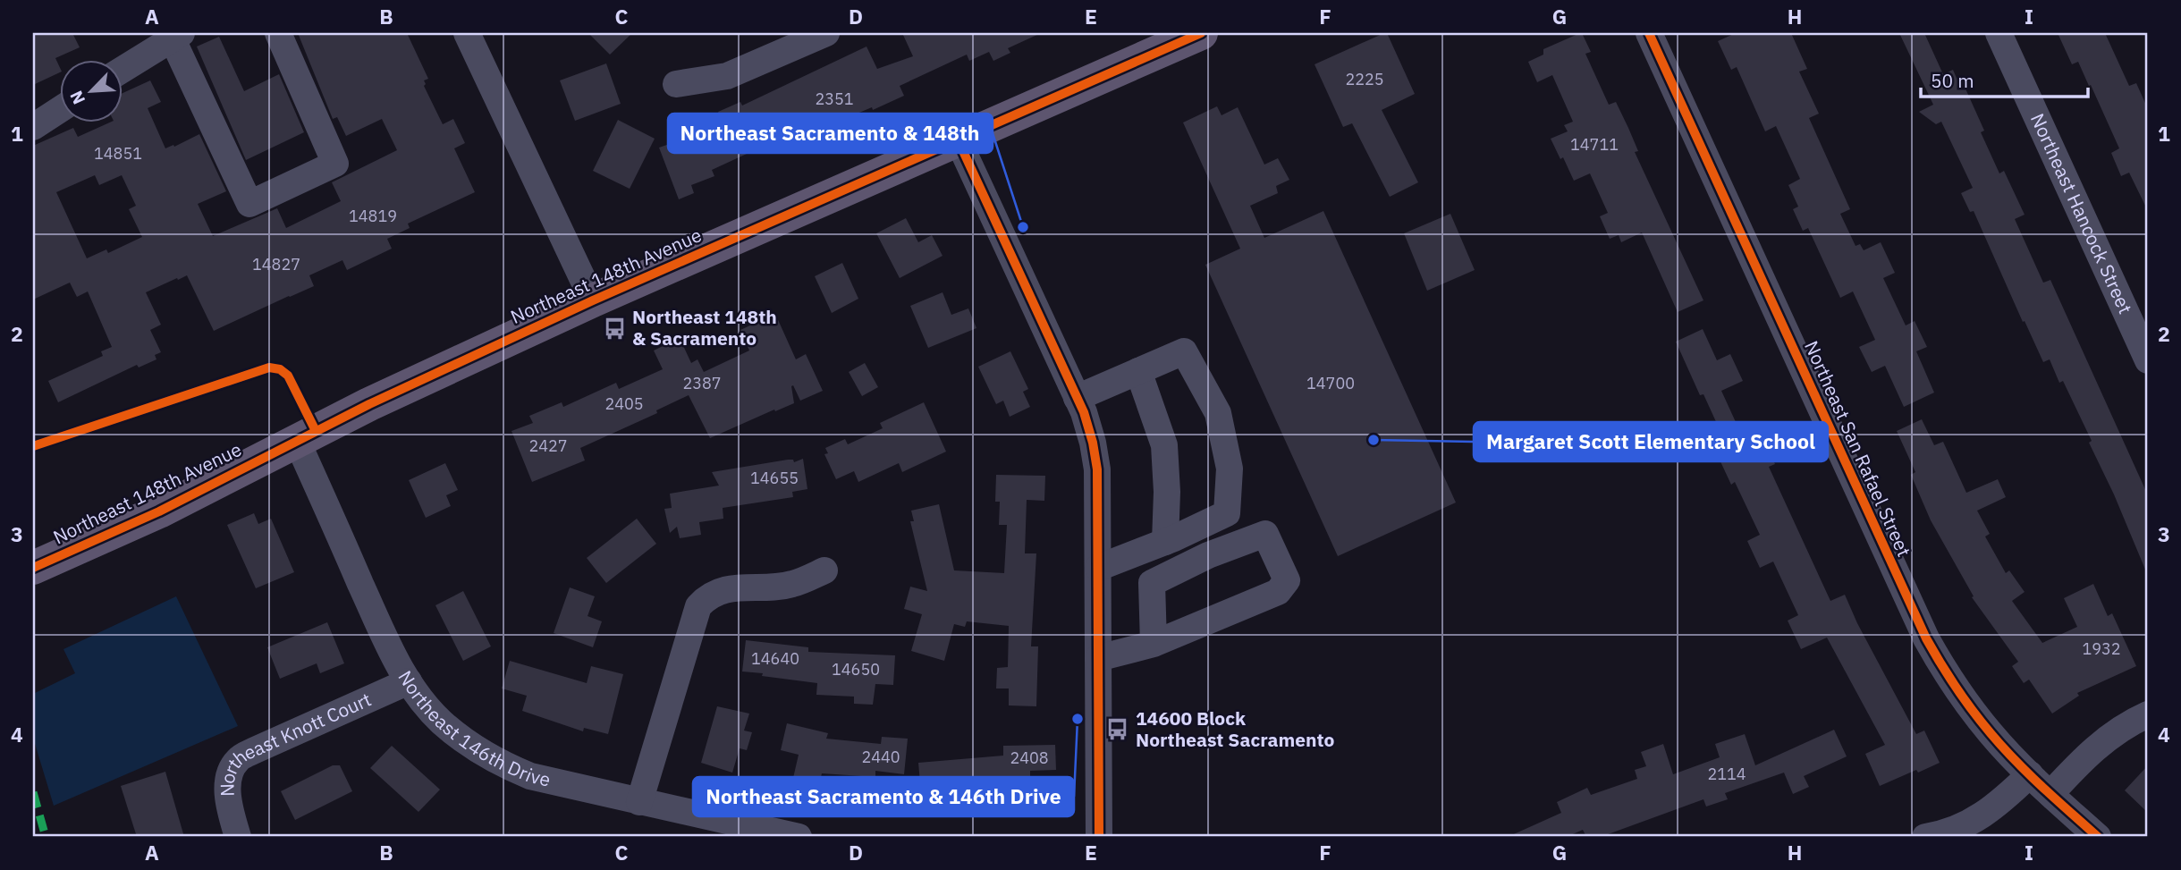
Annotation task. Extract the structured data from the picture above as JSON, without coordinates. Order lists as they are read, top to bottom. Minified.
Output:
{"streets":{"main road":["Northeast 148th Avenue"],"street":["Northeast Hancock Street","Northeast San Rafael Street","Northeast 146th Drive","Northeast Knott Court"]},"crossings":[["Northeast 148th Avenue","Northeast 146th Drive"],["Northeast 146th Drive","Northeast Knott Court"]],"places":{"other":["Northeast Sacramento & 148th","Margaret Scott Elementary School","Northeast Sacramento & 146th Drive"],"bus stop":["Northeast 148th & Sacramento","14600 Block Northeast Sacramento"]},"house_numbers":["2225","2351","14711","14851","14819","14827","2387","14700","2405","2427","14655","1932","14640","14650","2440","2408","2114"],"scale_bar":"50 m","north":"bottom left","grid":{"columns":["A","B","C","D","E","F","G","H","I"],"rows":["1","2","3","4"]}}
